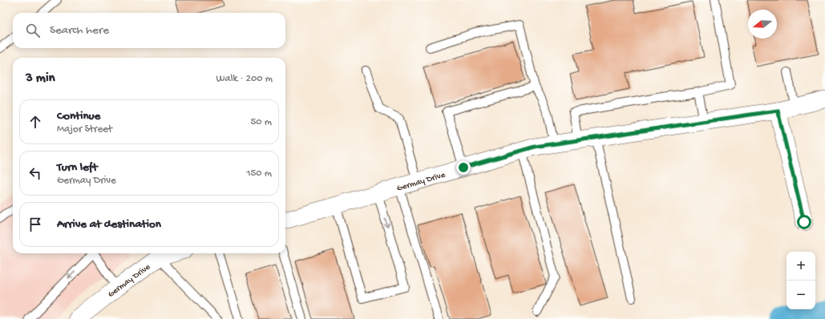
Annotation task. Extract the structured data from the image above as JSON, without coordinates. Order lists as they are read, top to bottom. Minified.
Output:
{"streets":{"street":["Germay Drive"]},"north":"left","page":{"search":"Search here","heading":["3 min","Walk · 200 m"],"list":[["Continue","Major Street","50 m"],["Turn left","Germay Drive","150 m"],"Arrive at destination"],"map_buttons":["+","−"]}}
